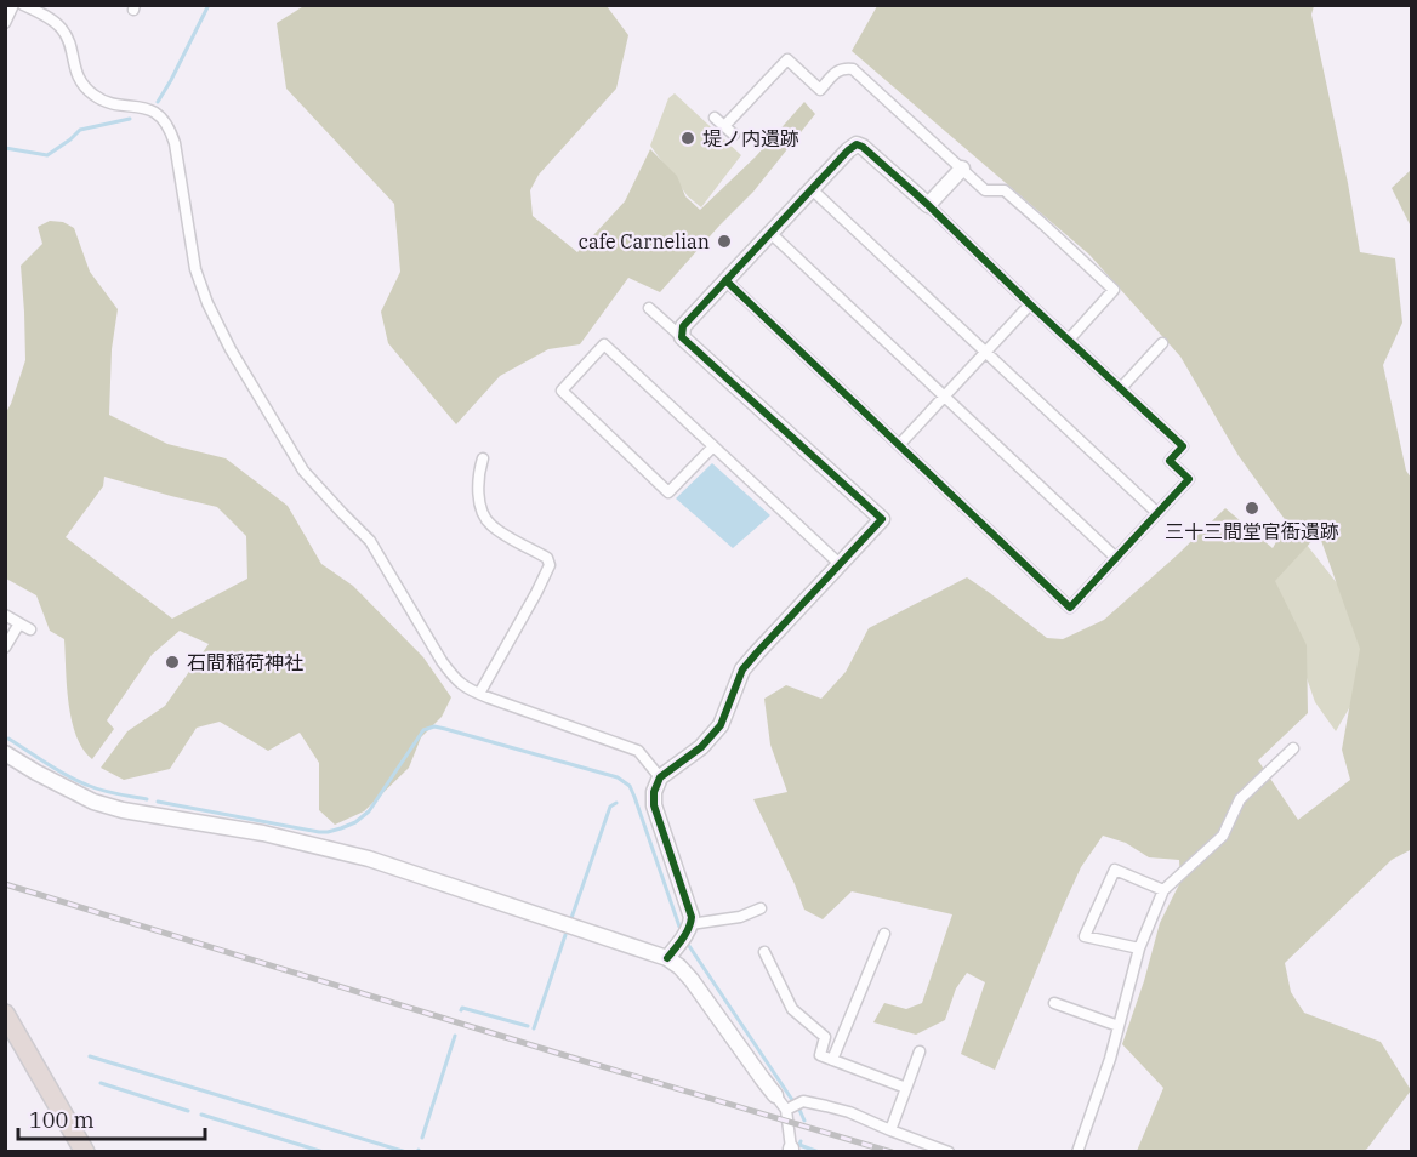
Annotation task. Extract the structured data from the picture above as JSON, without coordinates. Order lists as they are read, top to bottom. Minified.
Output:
{"places":["堤ノ内遺跡","cafe Carnelian","三十三間堂官衙遺跡","石間稲荷神社"],"scale_bar":"100 m"}
